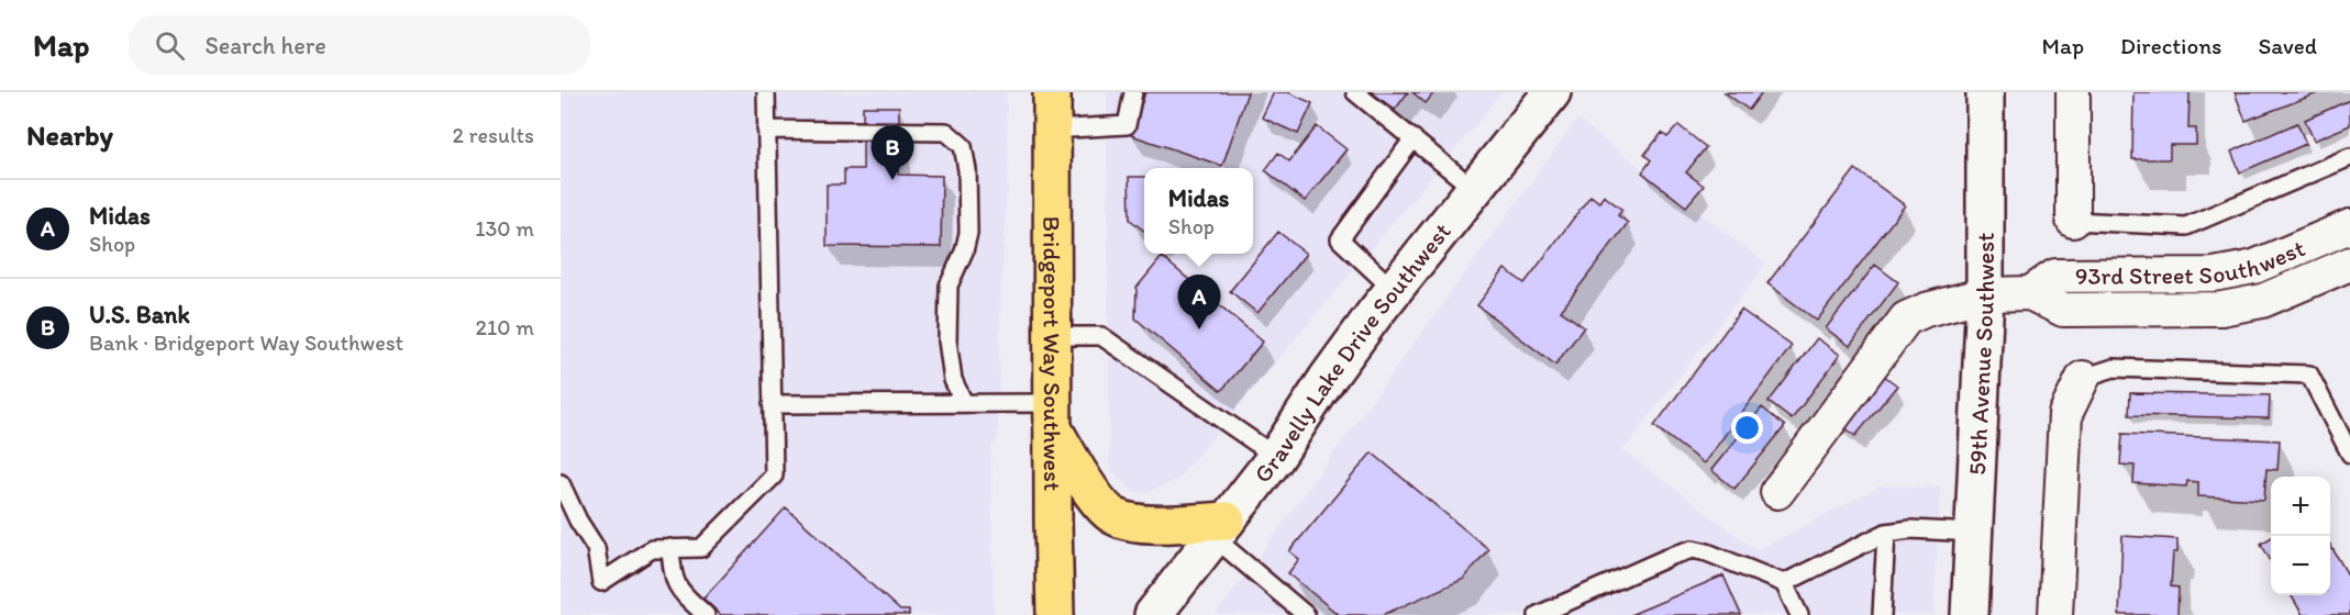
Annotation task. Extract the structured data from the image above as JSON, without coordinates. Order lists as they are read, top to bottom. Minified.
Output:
{"streets":{"main road":["Bridgeport Way Southwest"],"street":["93rd Street Southwest","Gravelly Lake Drive Southwest","59th Avenue Southwest"]},"crossings":[["93rd Street Southwest","59th Avenue Southwest"]],"page":{"header":"Map","search":"Search here","nav":["Map","Directions","Saved"],"heading":["Nearby","2 results"],"pins":["B","A"],"popup":["Midas","Shop"],"list":[{"mark":"A","name":"Midas","note":"Shop","value":"130 m"},{"mark":"B","name":"U.S. Bank","note":"Bank · Bridgeport Way Southwest","value":"210 m"}],"map_buttons":["+","−"]}}
